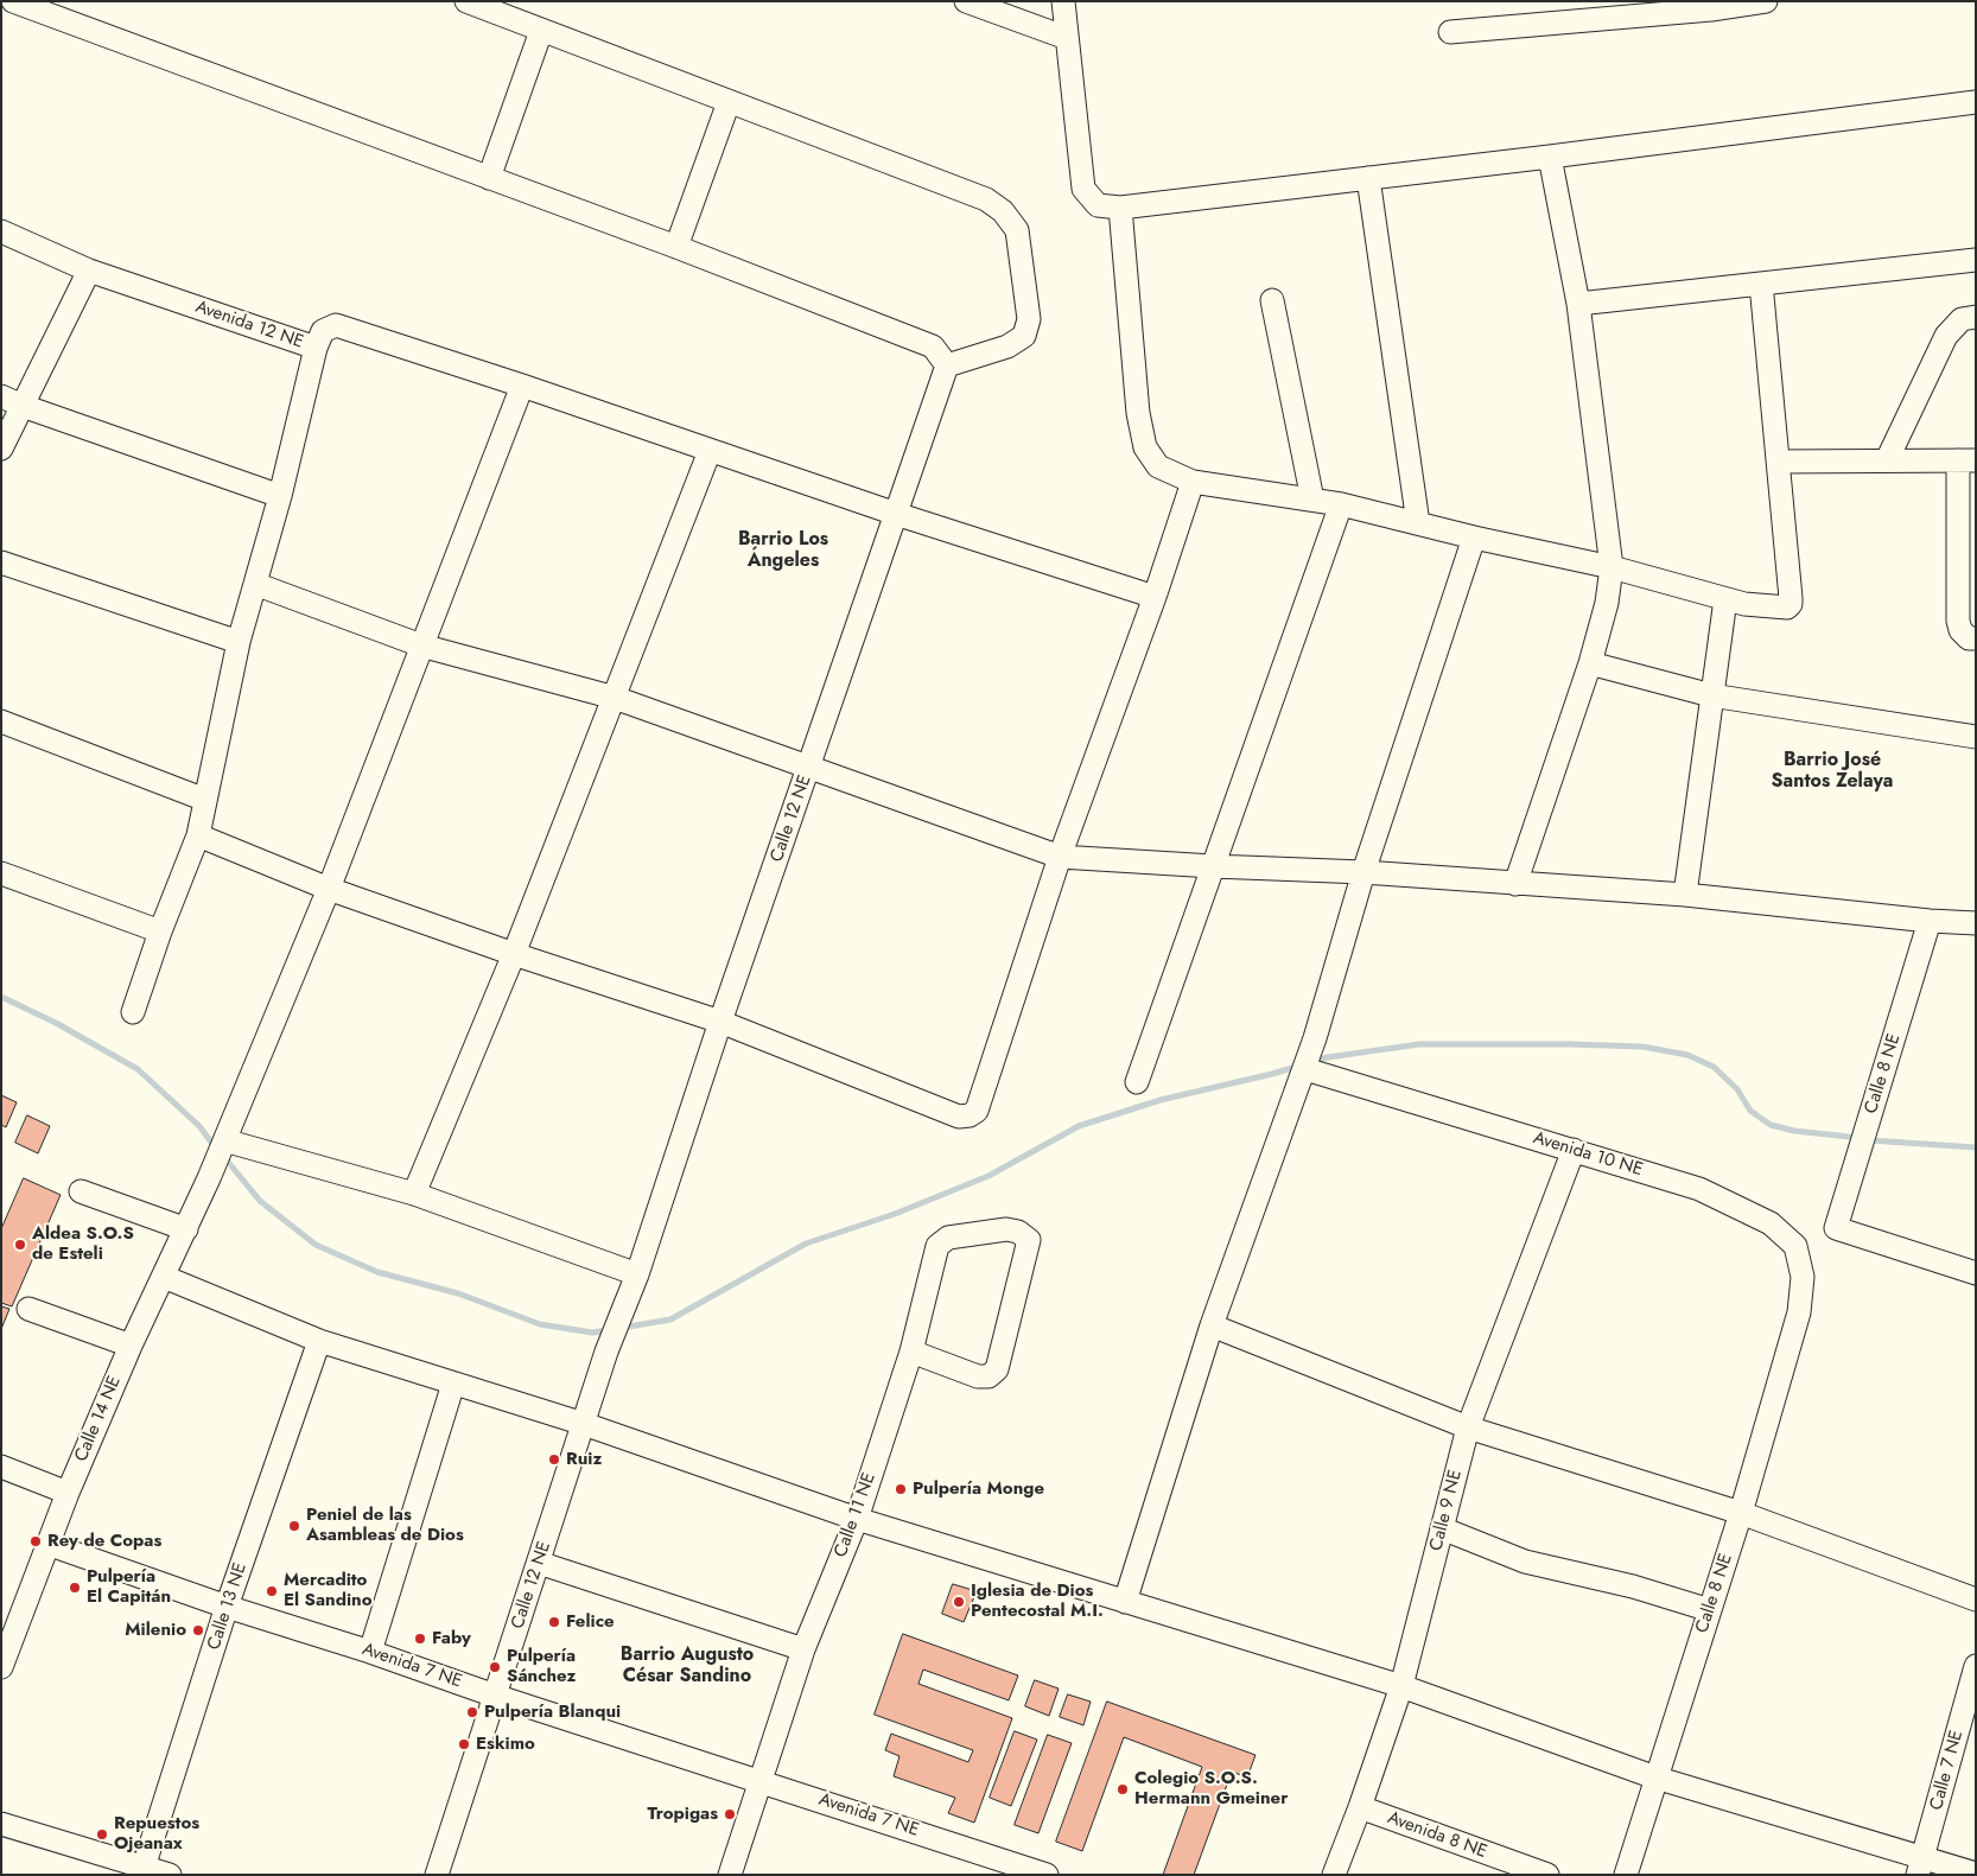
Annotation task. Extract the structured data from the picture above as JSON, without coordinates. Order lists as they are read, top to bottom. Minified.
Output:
{"streets":{"street":["Avenida 12 NE","Calle 12 NE","Calle 8 NE","Avenida 10 NE","Calle 14 NE","Calle 9 NE","Calle 11 NE","Calle 13 NE","Avenida 7 NE","Calle 7 NE","Avenida 8 NE"]},"crossings":[["Avenida 12 NE","Calle 12 NE"],["Avenida 12 NE","Calle 14 NE"],["Calle 12 NE","Avenida 7 NE"],["Calle 8 NE","Avenida 10 NE"],["Avenida 10 NE","Calle 9 NE"],["Calle 14 NE","Avenida 7 NE"],["Calle 9 NE","Avenida 8 NE"],["Calle 11 NE","Avenida 7 NE"],["Calle 13 NE","Avenida 7 NE"]],"districts":["Barrio Los Ángeles","Barrio José Santos Zelaya","Barrio Augusto César Sandino"],"places":["Aldea S.O.S de Esteli","Ruiz","Pulpería Monge","Peniel de las Asambleas de Dios","Rey de Copas","Pulpería El Capitán","Mercadito El Sandino","Iglesia de Dios Pentecostal M.I.","Felice","Milenio","Faby","Pulpería Sánchez","Pulpería Blanqui","Eskimo","Colegio S.O.S. Hermann Gmeiner","Tropigas","Repuestos Ojeanax"]}
